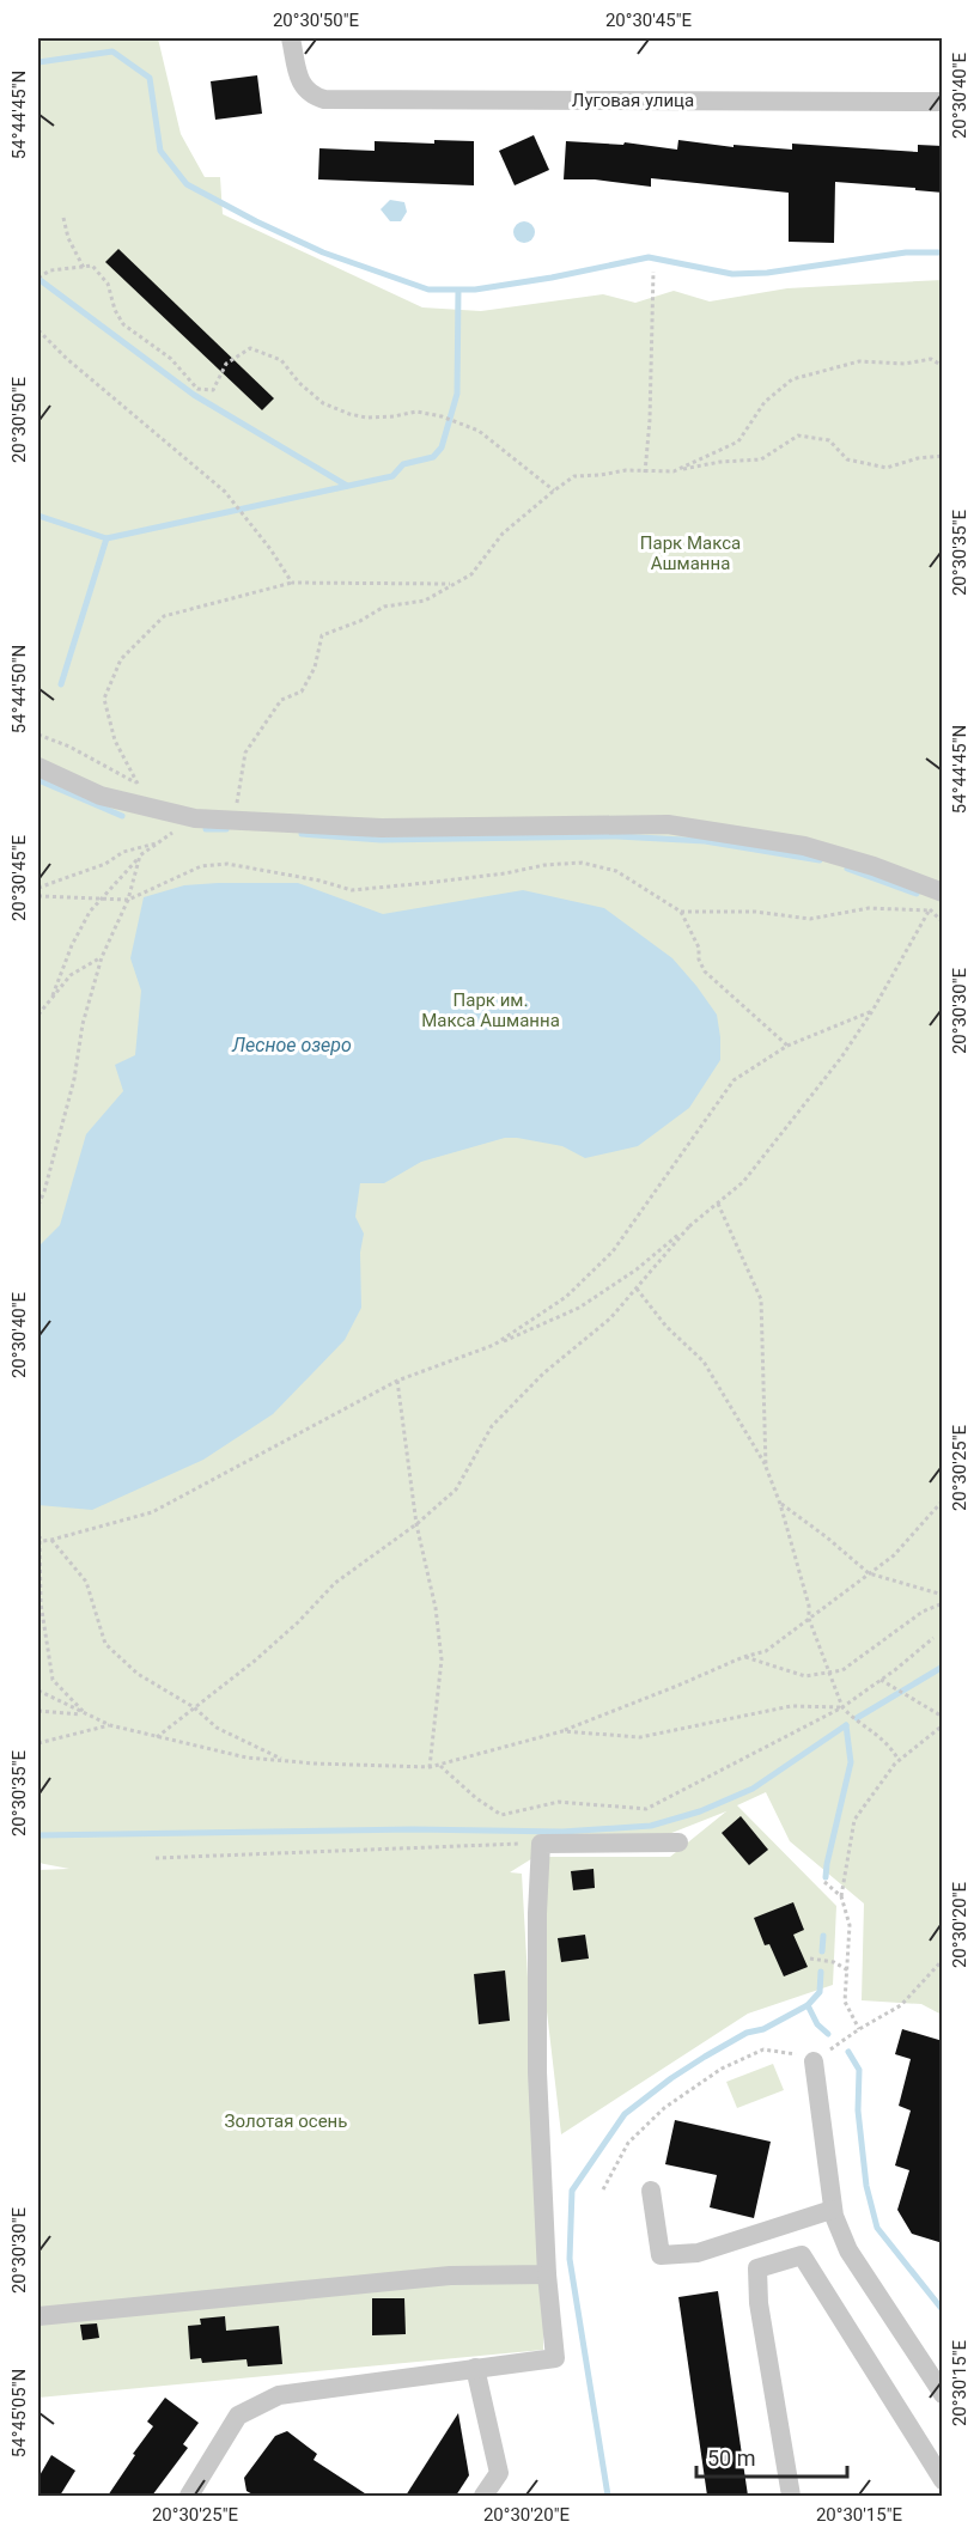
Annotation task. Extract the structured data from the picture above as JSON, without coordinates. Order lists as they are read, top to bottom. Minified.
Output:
{"streets":{"street":["Луговая улица"]},"water":["Лесное озеро"],"parks":["Парк Макса Ашманна","Парк им. Макса Ашманна","Золотая осень"],"scale_bar":"50 m","coordinates":["20°30'50\"E","20°30'45\"E","20°30'40\"E","54°44'45\"N","20°30'35\"E","54°44'50\"N","20°30'30\"E","20°30'25\"E","20°30'20\"E","20°30'15\"E","54°45'05\"N"]}
